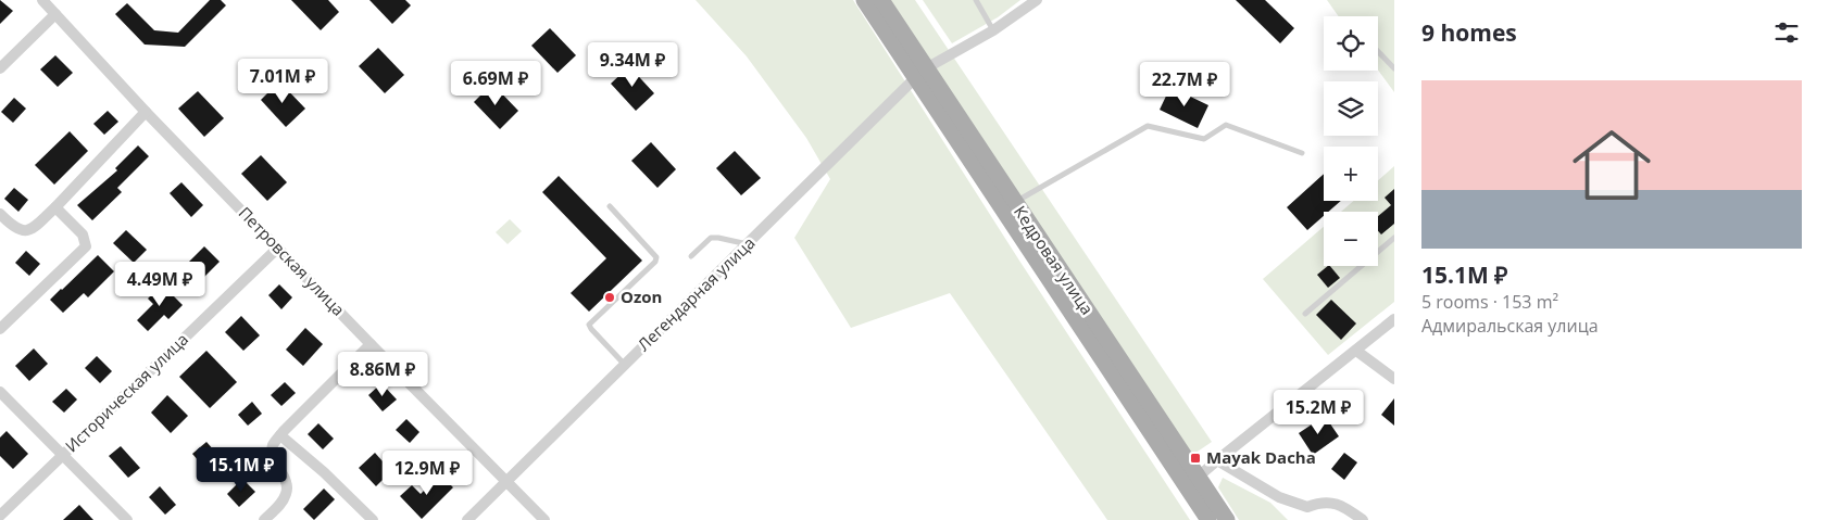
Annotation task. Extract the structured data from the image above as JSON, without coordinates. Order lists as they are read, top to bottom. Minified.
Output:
{"streets":{"main road":["Кедровая улица"],"street":["Петровская улица","Легендарная улица","Историческая улица"]},"crossings":[["Кедровая улица","Легендарная улица"],["Петровская улица","Легендарная улица"],["Петровская улица","Историческая улица"]],"places":{"other":["Ozon"],"transit":["Mayak Dacha"]},"page":{"heading":"9 homes","map_buttons":["+","−"],"price":["9.34M ₽","7.01M ₽","6.69M ₽","22.7M ₽","4.49M ₽","8.86M ₽","15.2M ₽","15.1M ₽","12.9M ₽"],"list":[{"name":"15.1M ₽","note":"5 rooms · 153 m² · Адмиральская улица"}]}}
